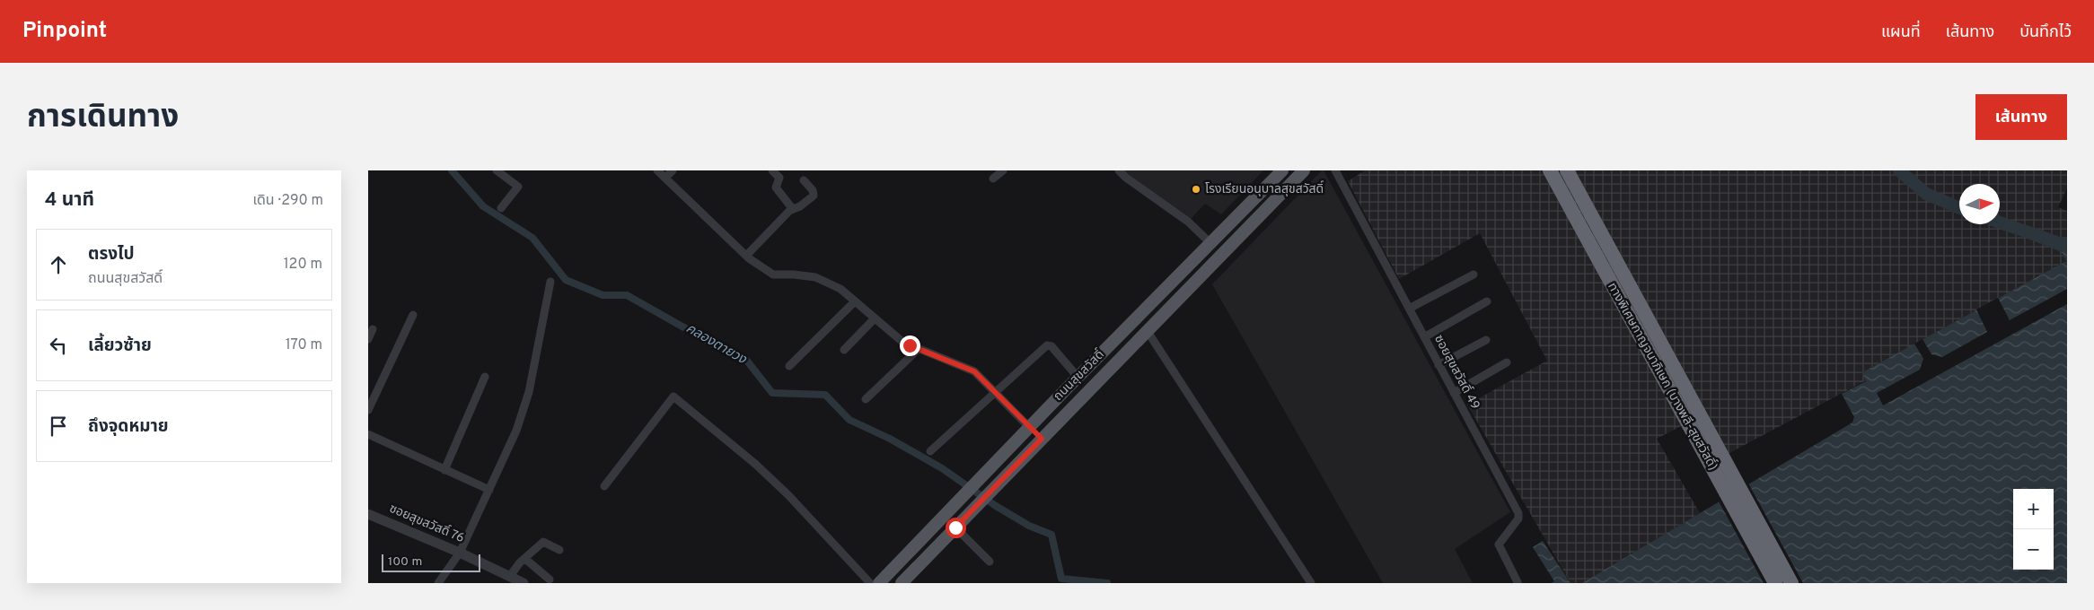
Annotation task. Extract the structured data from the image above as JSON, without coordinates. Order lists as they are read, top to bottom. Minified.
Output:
{"streets":{"highway":["ทางพิเศษกาญจนาภิเษก (บางพลี-สุขสวัสดิ์)"],"main road":["ถนนสุขสวัสดิ์"],"street":["ซอยสุขสวัสดิ์ 49","ซอยสุขสวัสดิ์ 76"]},"water":["คลองตายวง"],"places":["โรงเรียนอนุบาลสุขสวัสดิ์"],"scale_bar":"100 m","north":"right","page":{"header":"Pinpoint","nav":["แผนที่","เส้นทาง","บันทึกไว้"],"title":"การเดินทาง","buttons":"เส้นทาง","heading":["4 นาที","เดิน · 290 m"],"list":[["ตรงไป","ถนนสุขสวัสดิ์","120 m"],["เลี้ยวซ้าย","170 m"],"ถึงจุดหมาย"],"map_buttons":["+","−"],"scale":"100 m"}}
